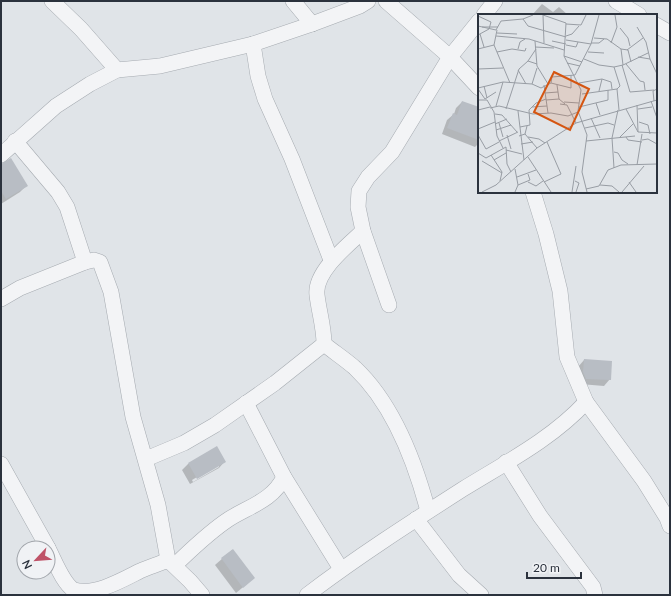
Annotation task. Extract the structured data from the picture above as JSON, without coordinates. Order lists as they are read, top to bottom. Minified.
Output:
{"scale_bar":"20 m","north":"bottom left"}
